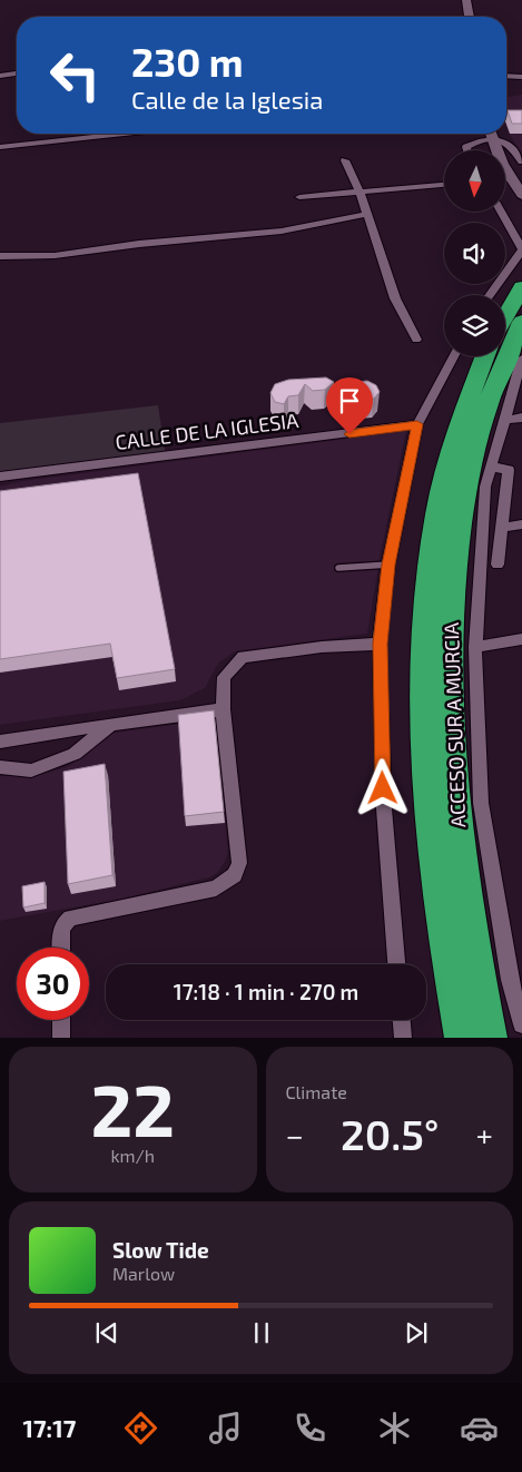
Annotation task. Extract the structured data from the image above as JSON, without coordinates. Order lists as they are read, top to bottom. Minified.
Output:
{"streets":{"highway":["ACCESO SUR A MURCIA"],"street":["CALLE DE LA IGLESIA"]},"north":"bottom","page":{"turn":["230 m","Calle de la Iglesia"],"limit":"30","trip":"17:18 · 1 min · 270 m","tile":[["22","km/h"],"Climate"],"heat":["−","20.5°","+"],"song":["Slow Tide","Marlow"],"tabs":"17:17"}}
